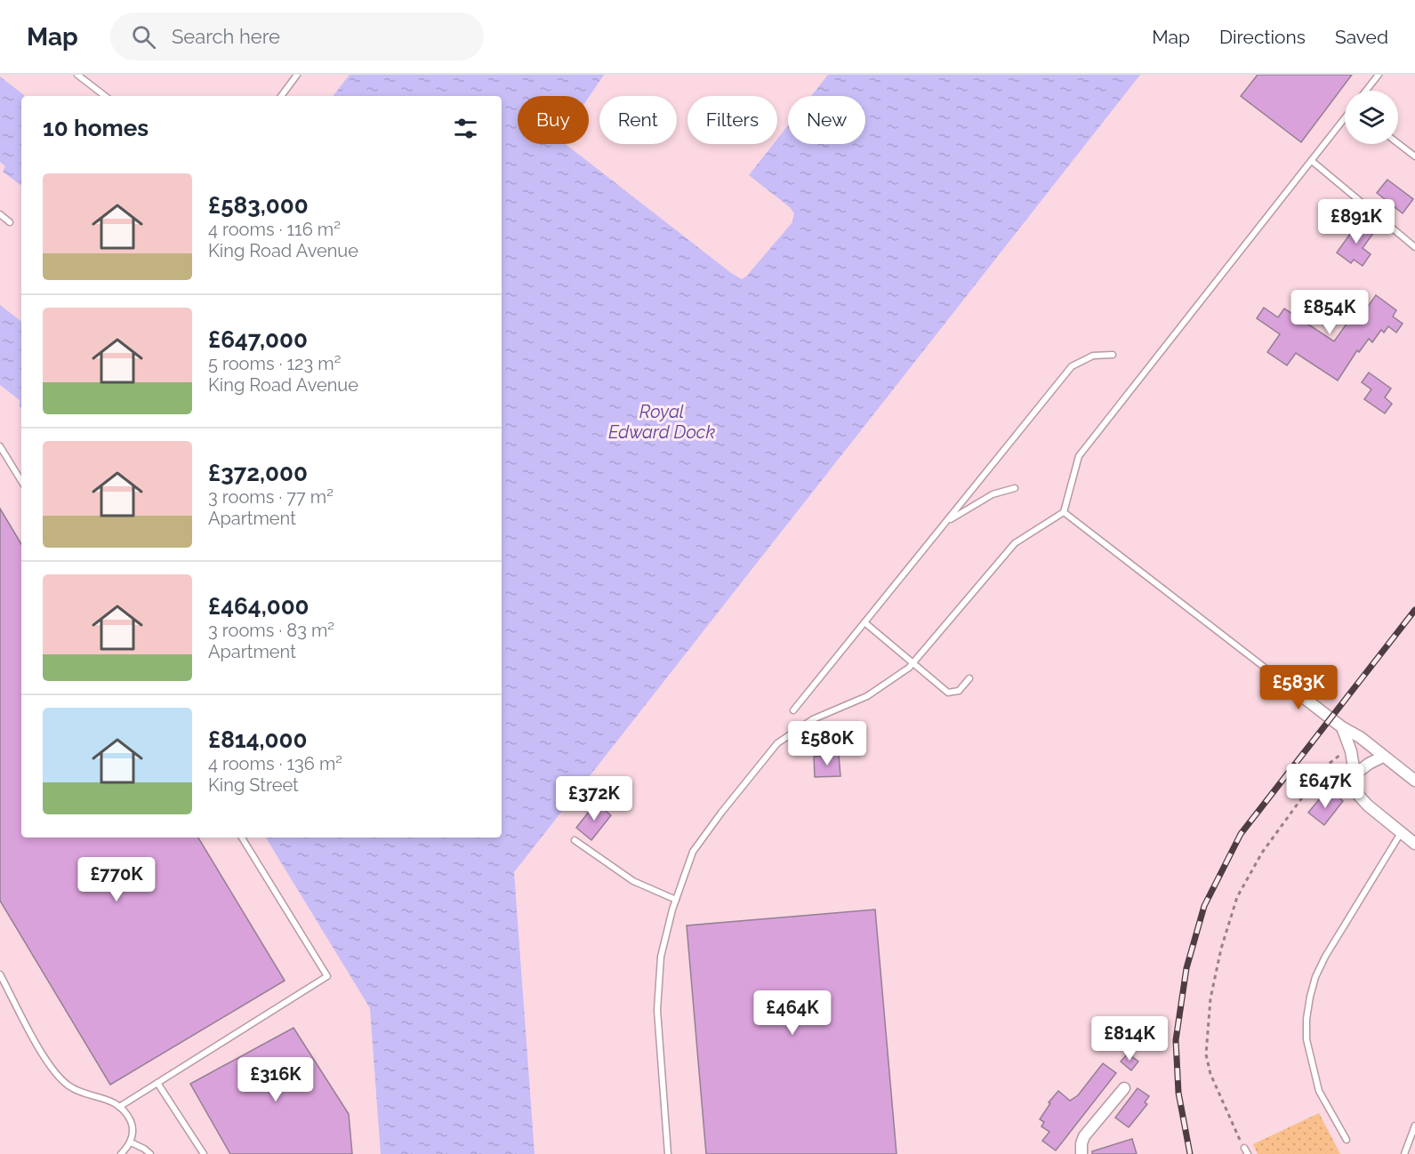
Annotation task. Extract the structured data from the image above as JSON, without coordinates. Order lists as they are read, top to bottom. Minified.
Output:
{"water":["Royal Edward Dock"],"page":{"header":"Map","search":"Search here","nav":["Map","Directions","Saved"],"chip":["Buy","Rent","Filters","New"],"heading":"10 homes","list":[{"name":"£583,000","note":"4 rooms · 116 m² · King Road Avenue"},{"name":"£647,000","note":"5 rooms · 123 m² · King Road Avenue"},{"name":"£372,000","note":"3 rooms · 77 m² · Apartment"},{"name":"£464,000","note":"3 rooms · 83 m² · Apartment"},{"name":"£814,000","note":"4 rooms · 136 m² · King Street"}],"price":["£891K","£854K","£583K","£580K","£647K","£372K","£770K","£464K","£814K","£316K"]}}
